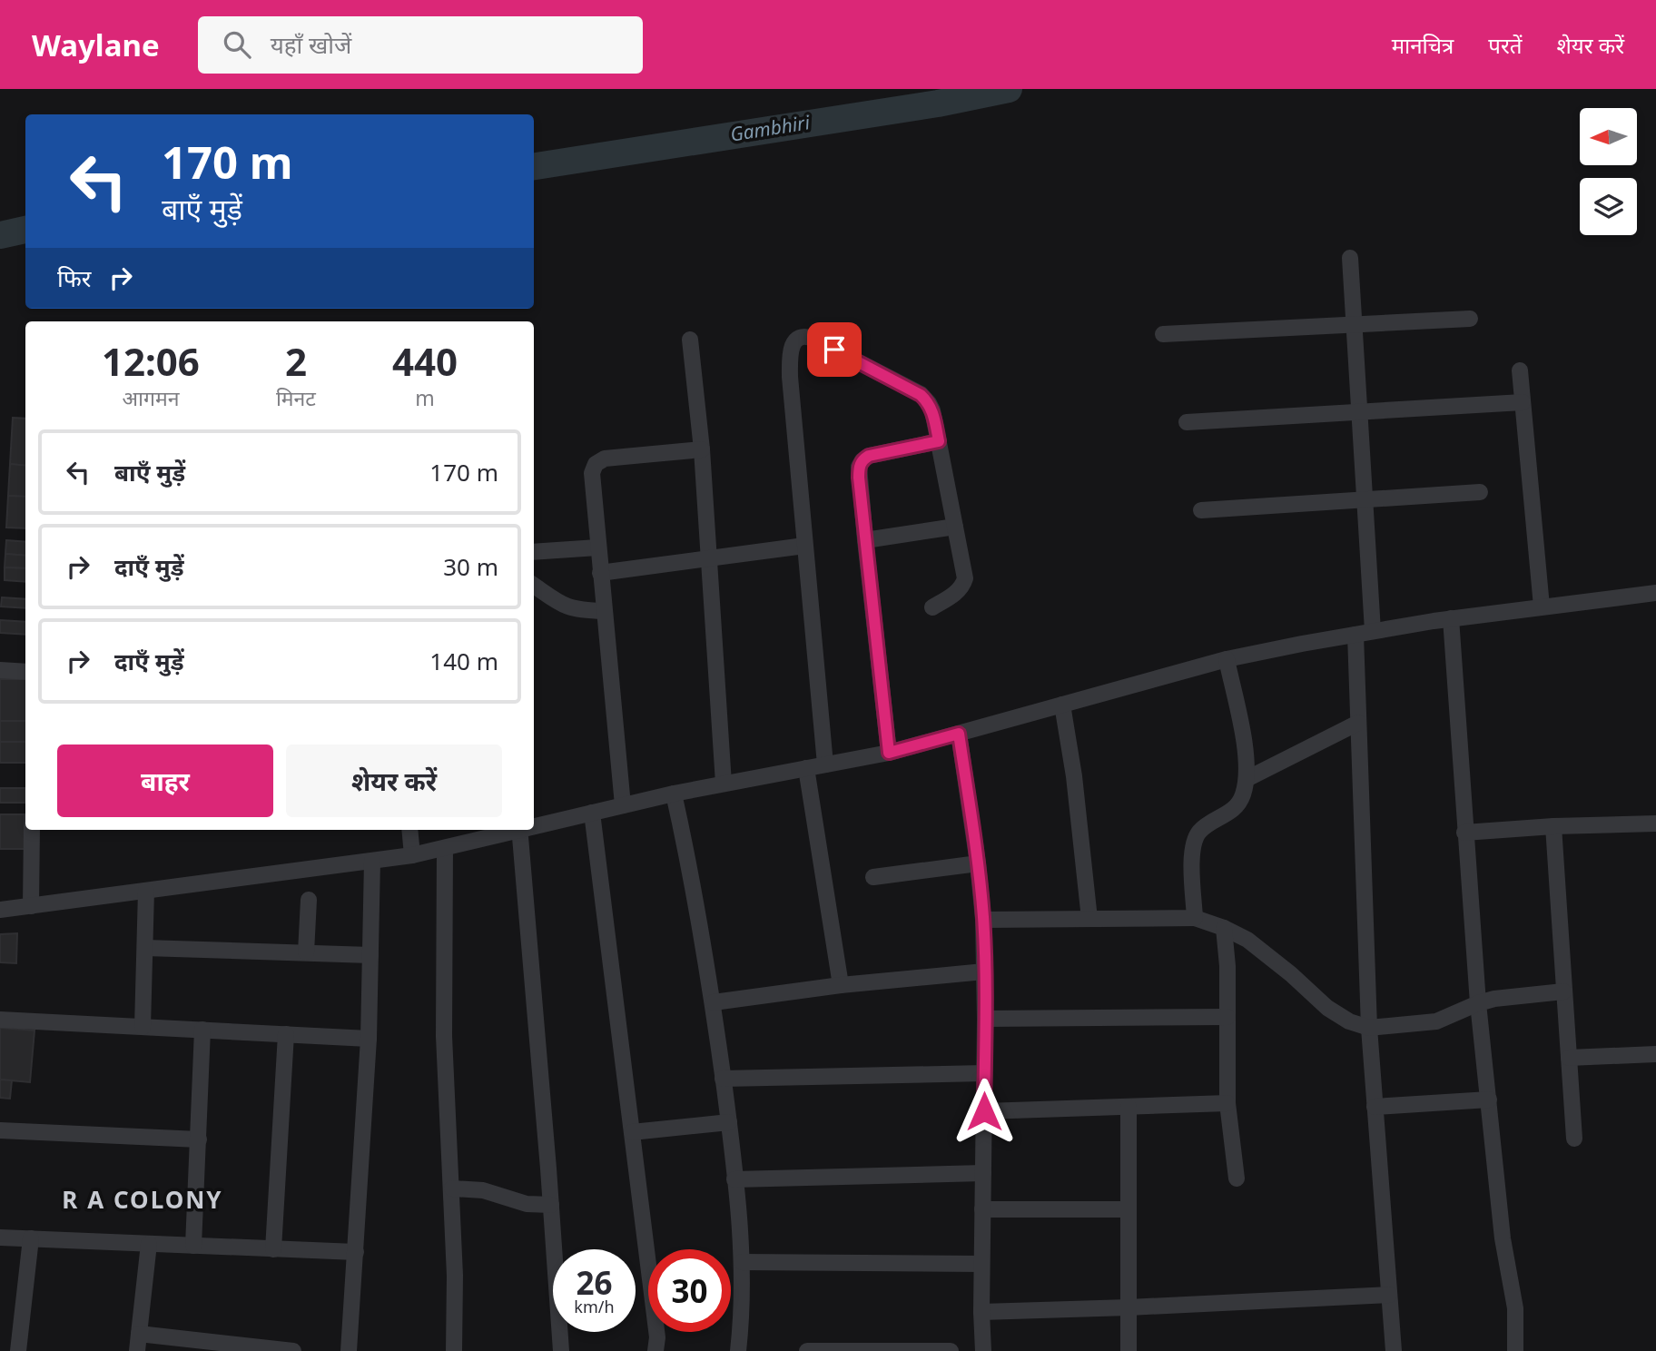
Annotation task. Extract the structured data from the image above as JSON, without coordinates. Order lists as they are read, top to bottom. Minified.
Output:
{"districts":["R A COLONY"],"water":["Gambhiri"],"north":"left","page":{"header":"Waylane","search":"यहाँ खोजें","nav":["मानचित्र","परतें","शेयर करें"],"turn":["170 m","बाएँ मुड़ें"],"then":"फिर","eta":["12:06","आगमन","2","मिनट","440","m"],"list":[{"name":"बाएँ मुड़ें","value":"170 m"},{"name":"दाएँ मुड़ें","value":"30 m"},{"name":"दाएँ मुड़ें","value":"140 m"}],"buttons":["बाहर","शेयर करें"],"speed":"26 km/h","limit":"30"}}
